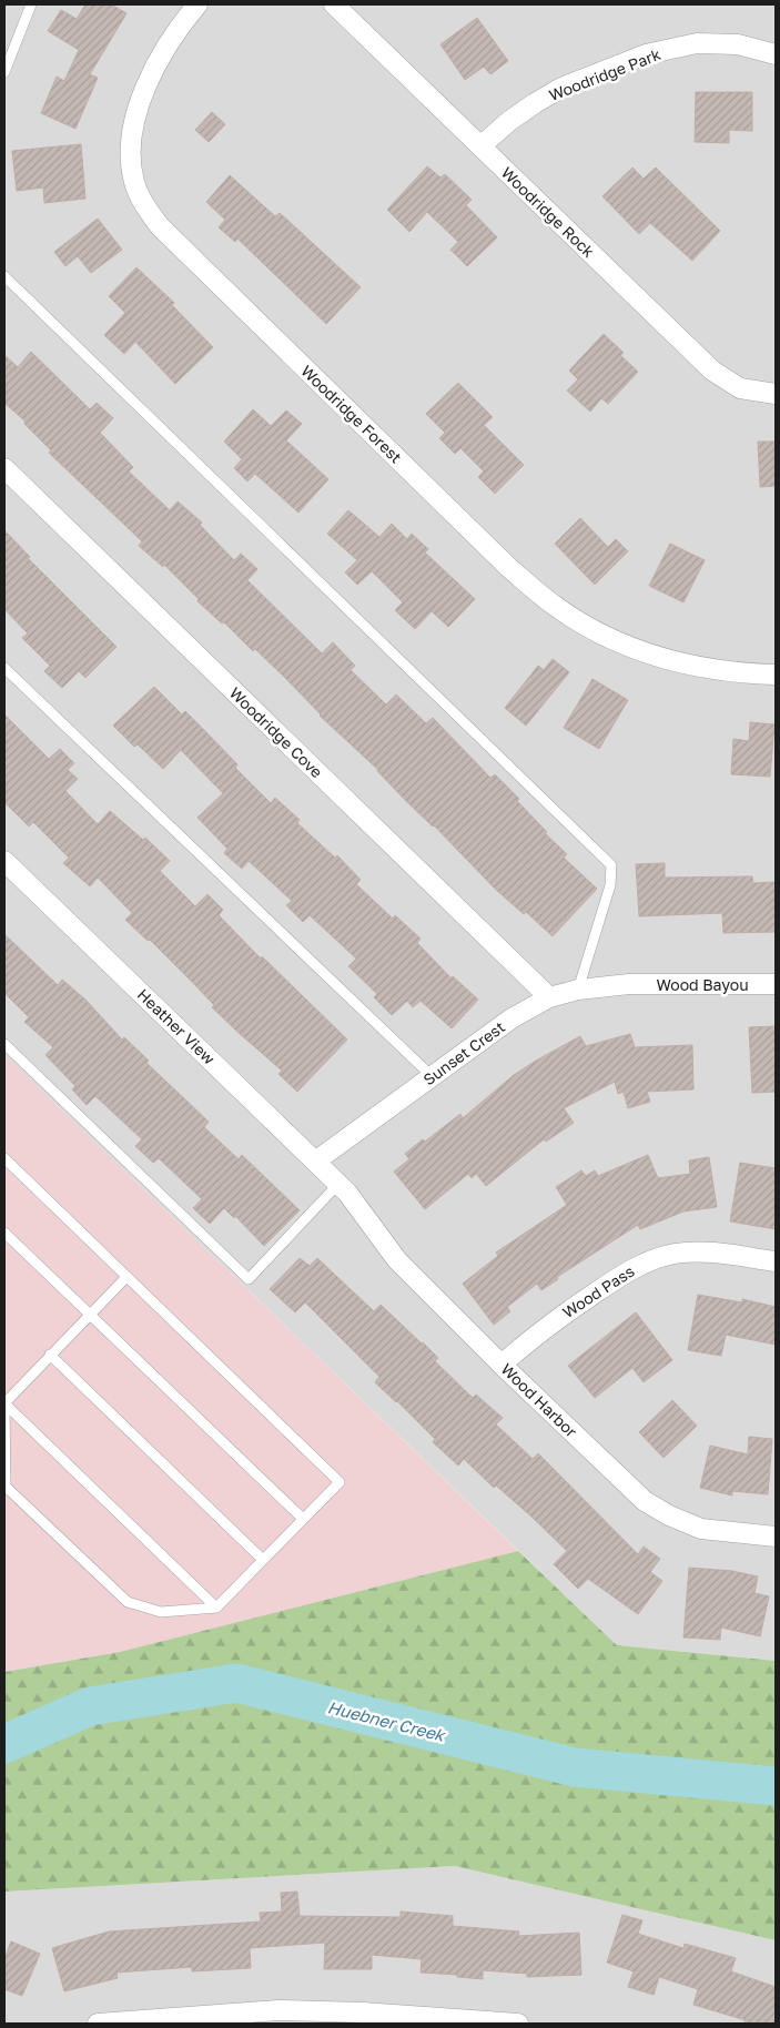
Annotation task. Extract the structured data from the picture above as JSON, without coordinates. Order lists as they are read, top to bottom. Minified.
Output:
{"streets":{"street":["Woodridge Park","Woodridge Rock","Woodridge Forest","Woodridge Cove","Wood Bayou","Heather View","Sunset Crest","Wood Pass","Wood Harbor"]},"crossings":[["Woodridge Park","Woodridge Rock"],["Woodridge Cove","Sunset Crest"],["Wood Bayou","Sunset Crest"],["Heather View","Sunset Crest"],["Heather View","Wood Harbor"],["Wood Pass","Wood Harbor"]],"water":["Huebner Creek"]}
